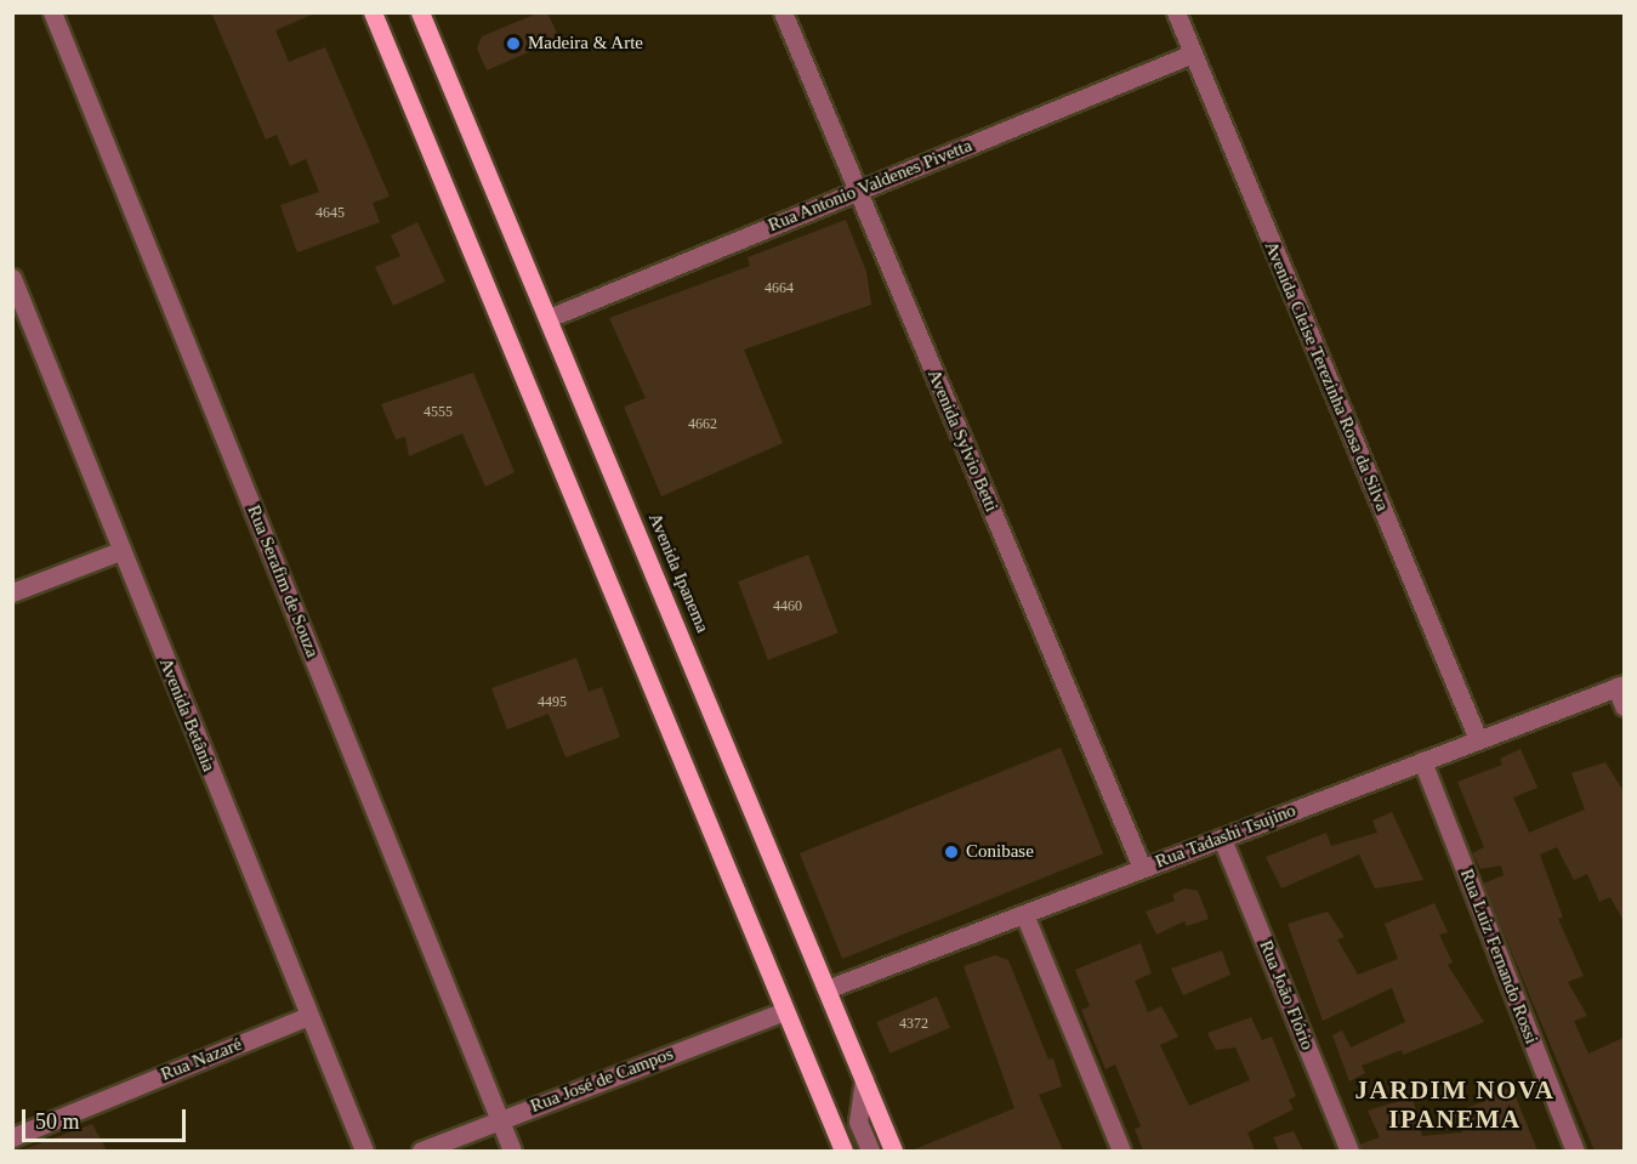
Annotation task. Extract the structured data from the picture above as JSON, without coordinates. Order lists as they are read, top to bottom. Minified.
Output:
{"streets":{"main road":["Avenida Ipanema"],"street":["Rua Antonio Valdenes Pivetta","Avenida Cleise Terezinha Rosa da Silva","Avenida Sylvio Betti","Rua Serafim de Souza","Avenida Betânia","Rua Tadashi Tsujino","Rua Luiz Fernando Rossi","Rua João Flório","Rua Nazaré","Rua José de Campos"]},"crossings":[["Rua Antonio Valdenes Pivetta","Avenida Cleise Terezinha Rosa da Silva"],["Rua Antonio Valdenes Pivetta","Avenida Sylvio Betti"],["Rua Antonio Valdenes Pivetta","Avenida Ipanema"],["Avenida Cleise Terezinha Rosa da Silva","Rua Tadashi Tsujino"],["Avenida Sylvio Betti","Rua Tadashi Tsujino"],["Avenida Ipanema","Rua Tadashi Tsujino"],["Rua Serafim de Souza","Rua José de Campos"],["Avenida Betânia","Rua Nazaré"],["Rua Tadashi Tsujino","Rua Luiz Fernando Rossi"],["Rua Tadashi Tsujino","Rua João Flório"]],"districts":["JARDIM NOVA IPANEMA"],"places":["Madeira & Arte","Conibase"],"house_numbers":["4645","4664","4555","4662","4460","4495","4372"],"scale_bar":"50 m"}
